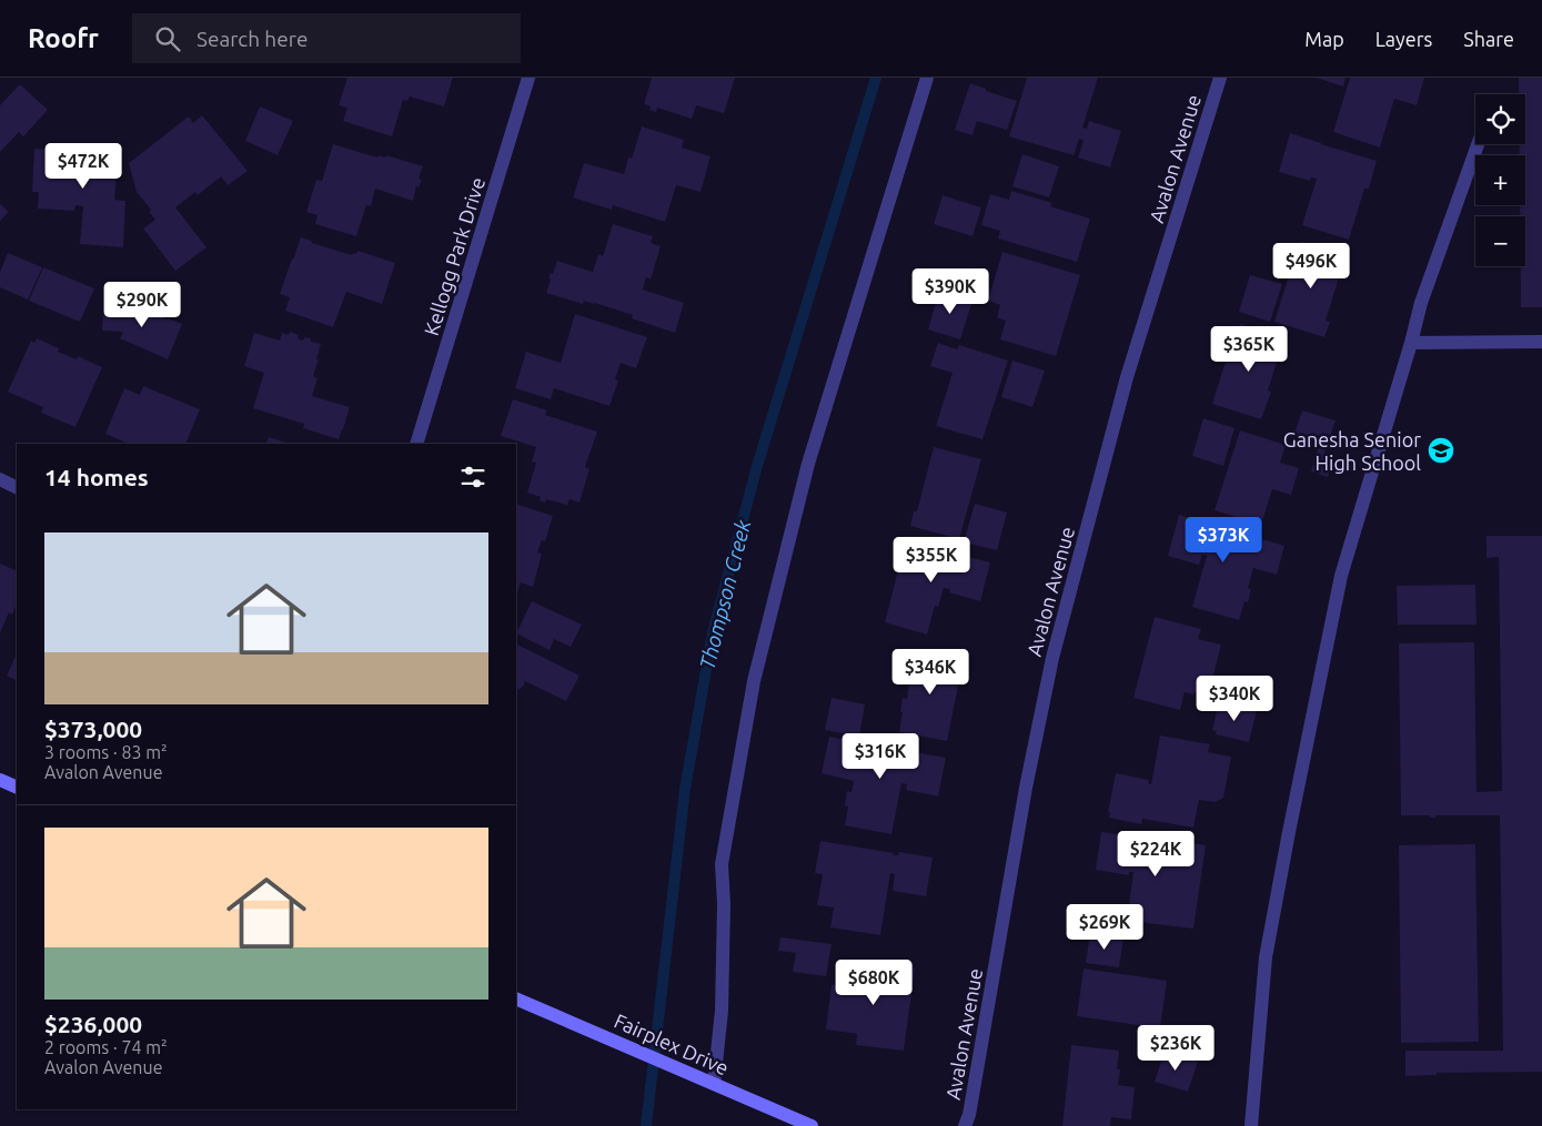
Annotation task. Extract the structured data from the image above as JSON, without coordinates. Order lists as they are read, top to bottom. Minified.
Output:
{"streets":{"main road":["Fairplex Drive"],"street":["Avalon Avenue","Kellogg Park Drive"]},"water":["Thompson Creek"],"places":{"school or university":["Ganesha Senior High School"]},"page":{"header":"Roofr","search":"Search here","nav":["Map","Layers","Share"],"map_buttons":["+","−"],"price":["$472K","$496K","$390K","$290K","$365K","$373K","$355K","$346K","$340K","$316K","$224K","$269K","$680K","$236K"],"heading":"14 homes","list":[{"name":"$373,000","note":"3 rooms · 83 m² · Avalon Avenue"},{"name":"$236,000","note":"2 rooms · 74 m² · Avalon Avenue"}]}}
